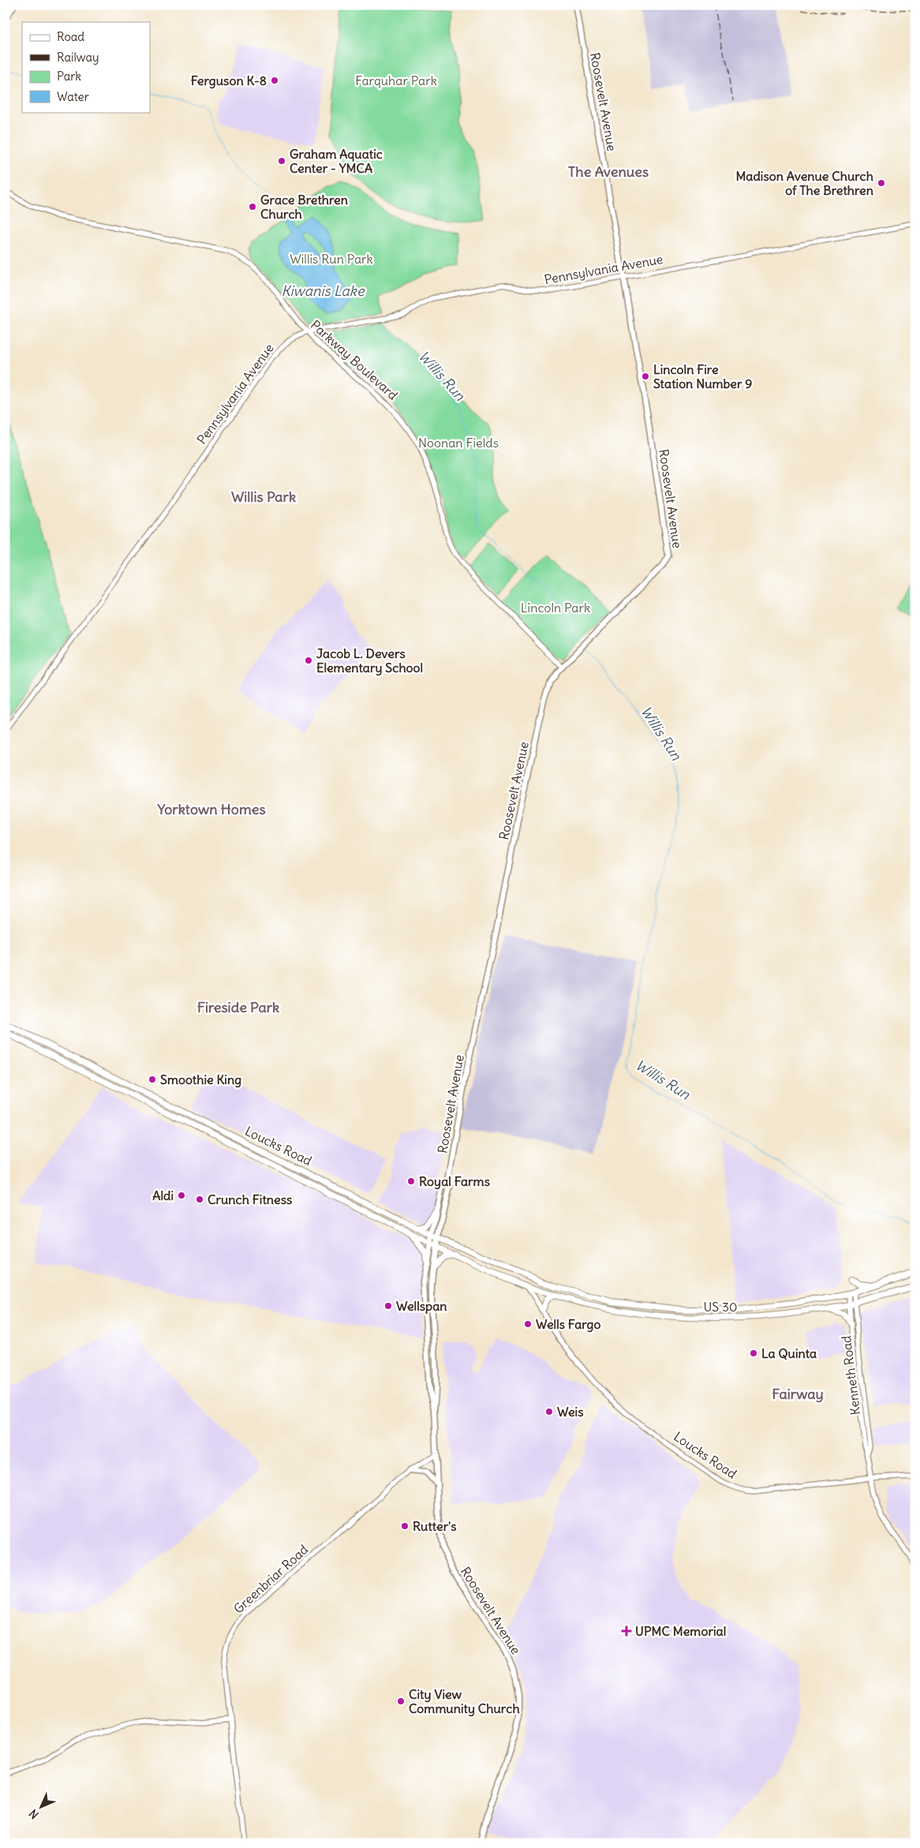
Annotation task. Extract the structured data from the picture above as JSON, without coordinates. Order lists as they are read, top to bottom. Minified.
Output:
{"streets":{"highway":["Loucks Road","US 30"],"main road":["Roosevelt Avenue"],"street":["Pennsylvania Avenue","Parkway Boulevard","Kenneth Road","Greenbriar Road"]},"crossings":[["Roosevelt Avenue","Pennsylvania Avenue"],["Roosevelt Avenue","Parkway Boulevard"],["Roosevelt Avenue","Loucks Road"],["Roosevelt Avenue","Greenbriar Road"],["Pennsylvania Avenue","Parkway Boulevard"],["Loucks Road","US 30"],["Loucks Road","Kenneth Road"],["US 30","Kenneth Road"]],"districts":["The Avenues","Willis Park","Yorktown Homes","Fireside Park","Fairway"],"water":["Kiwanis Lake","Willis Run"],"parks":["Farquhar Park","Willis Run Park","Noonan Fields","Lincoln Park"],"places":{"other":["Ferguson K-8","Graham Aquatic Center - YMCA","Madison Avenue Church of The Brethren","Grace Brethren Church","Lincoln Fire Station Number 9","Jacob L. Devers Elementary School","Smoothie King","Royal Farms","Aldi","Crunch Fitness","Wellspan","Wells Fargo","La Quinta","Weis","Rutter's","City View Community Church"],"health":["UPMC Memorial"]},"legend":["Road","Railway","Park","Water"],"north":"bottom left"}
